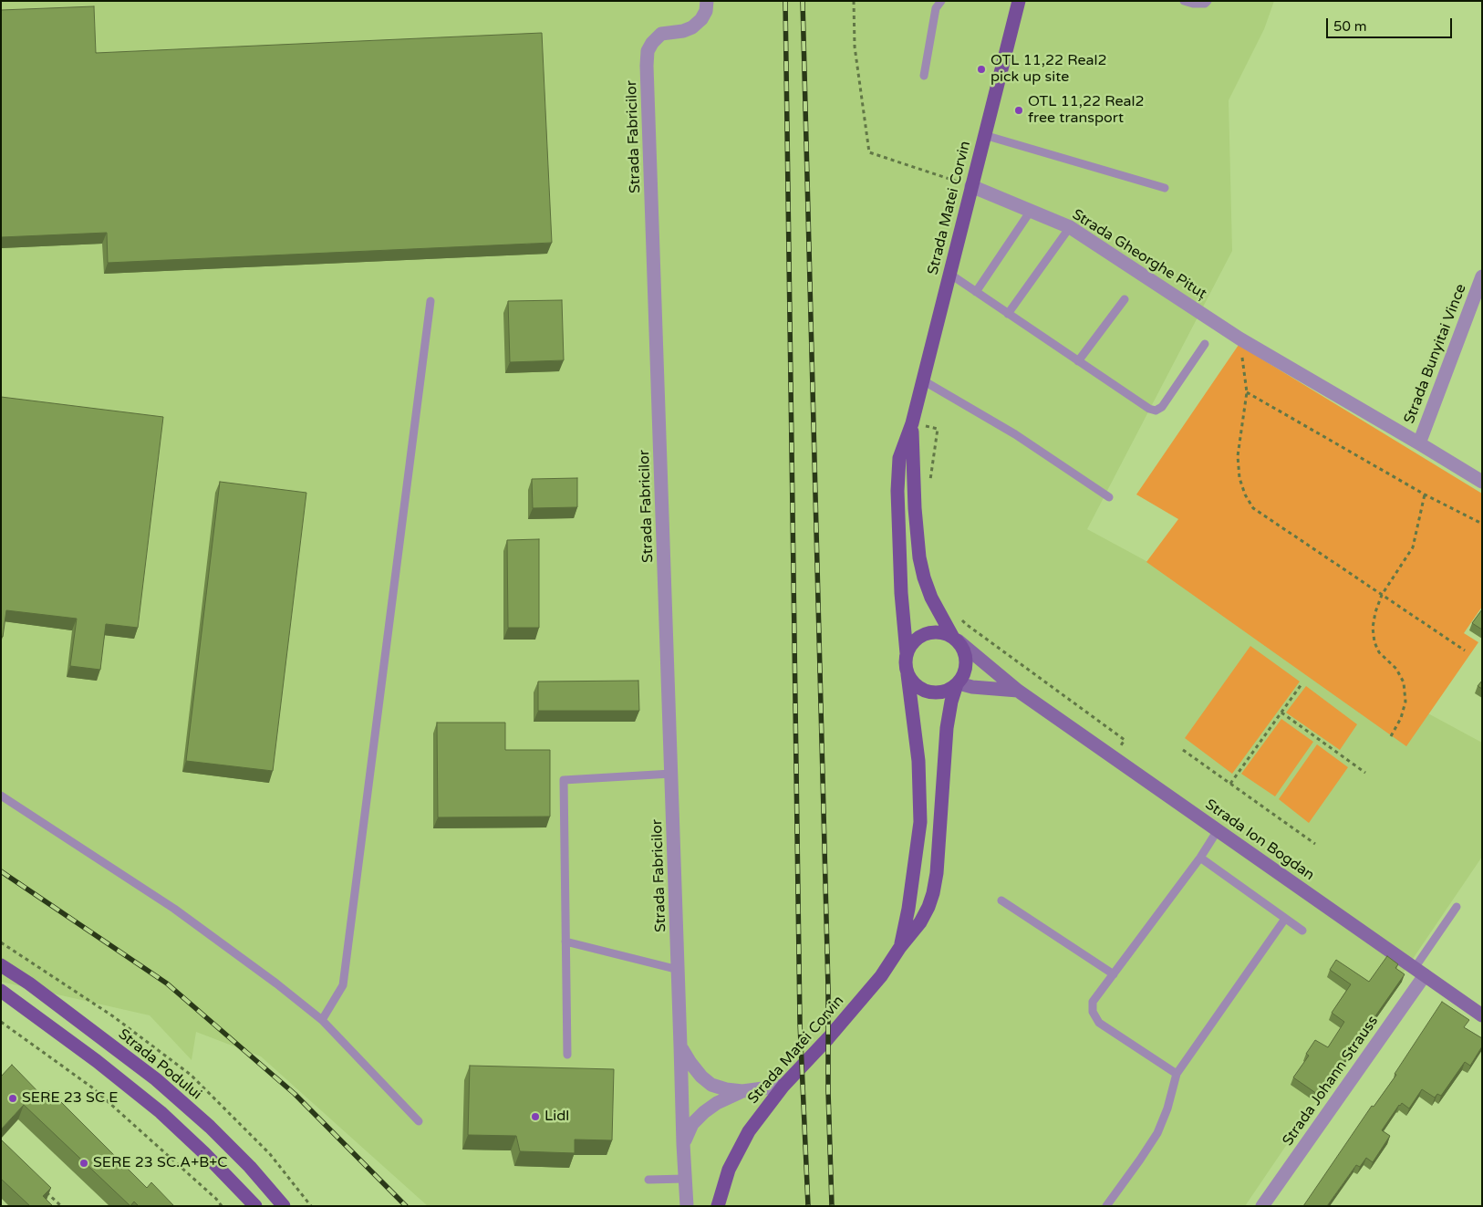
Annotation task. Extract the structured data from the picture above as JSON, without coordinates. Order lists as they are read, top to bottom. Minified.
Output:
{"streets":{"main road":["Strada Matei Corvin","Strada Ion Bogdan","Strada Podului"],"street":["Strada Fabricilor","Strada Gheorghe Pituț","Strada Bunyitai Vince","Strada Johann Strauss"]},"crossings":[["Strada Fabricilor","Strada Matei Corvin"],["Strada Matei Corvin","Strada Gheorghe Pituț"],["Strada Matei Corvin","Strada Ion Bogdan"],["Strada Gheorghe Pituț","Strada Bunyitai Vince"],["Strada Ion Bogdan","Strada Johann Strauss"]],"places":["OTL 11,22 Real2 pick up site","OTL 11,22 Real2 free transport","SERE 23 SC E","Lidl","SERE 23 SC.A+B+C"],"scale_bar":"50 m"}
